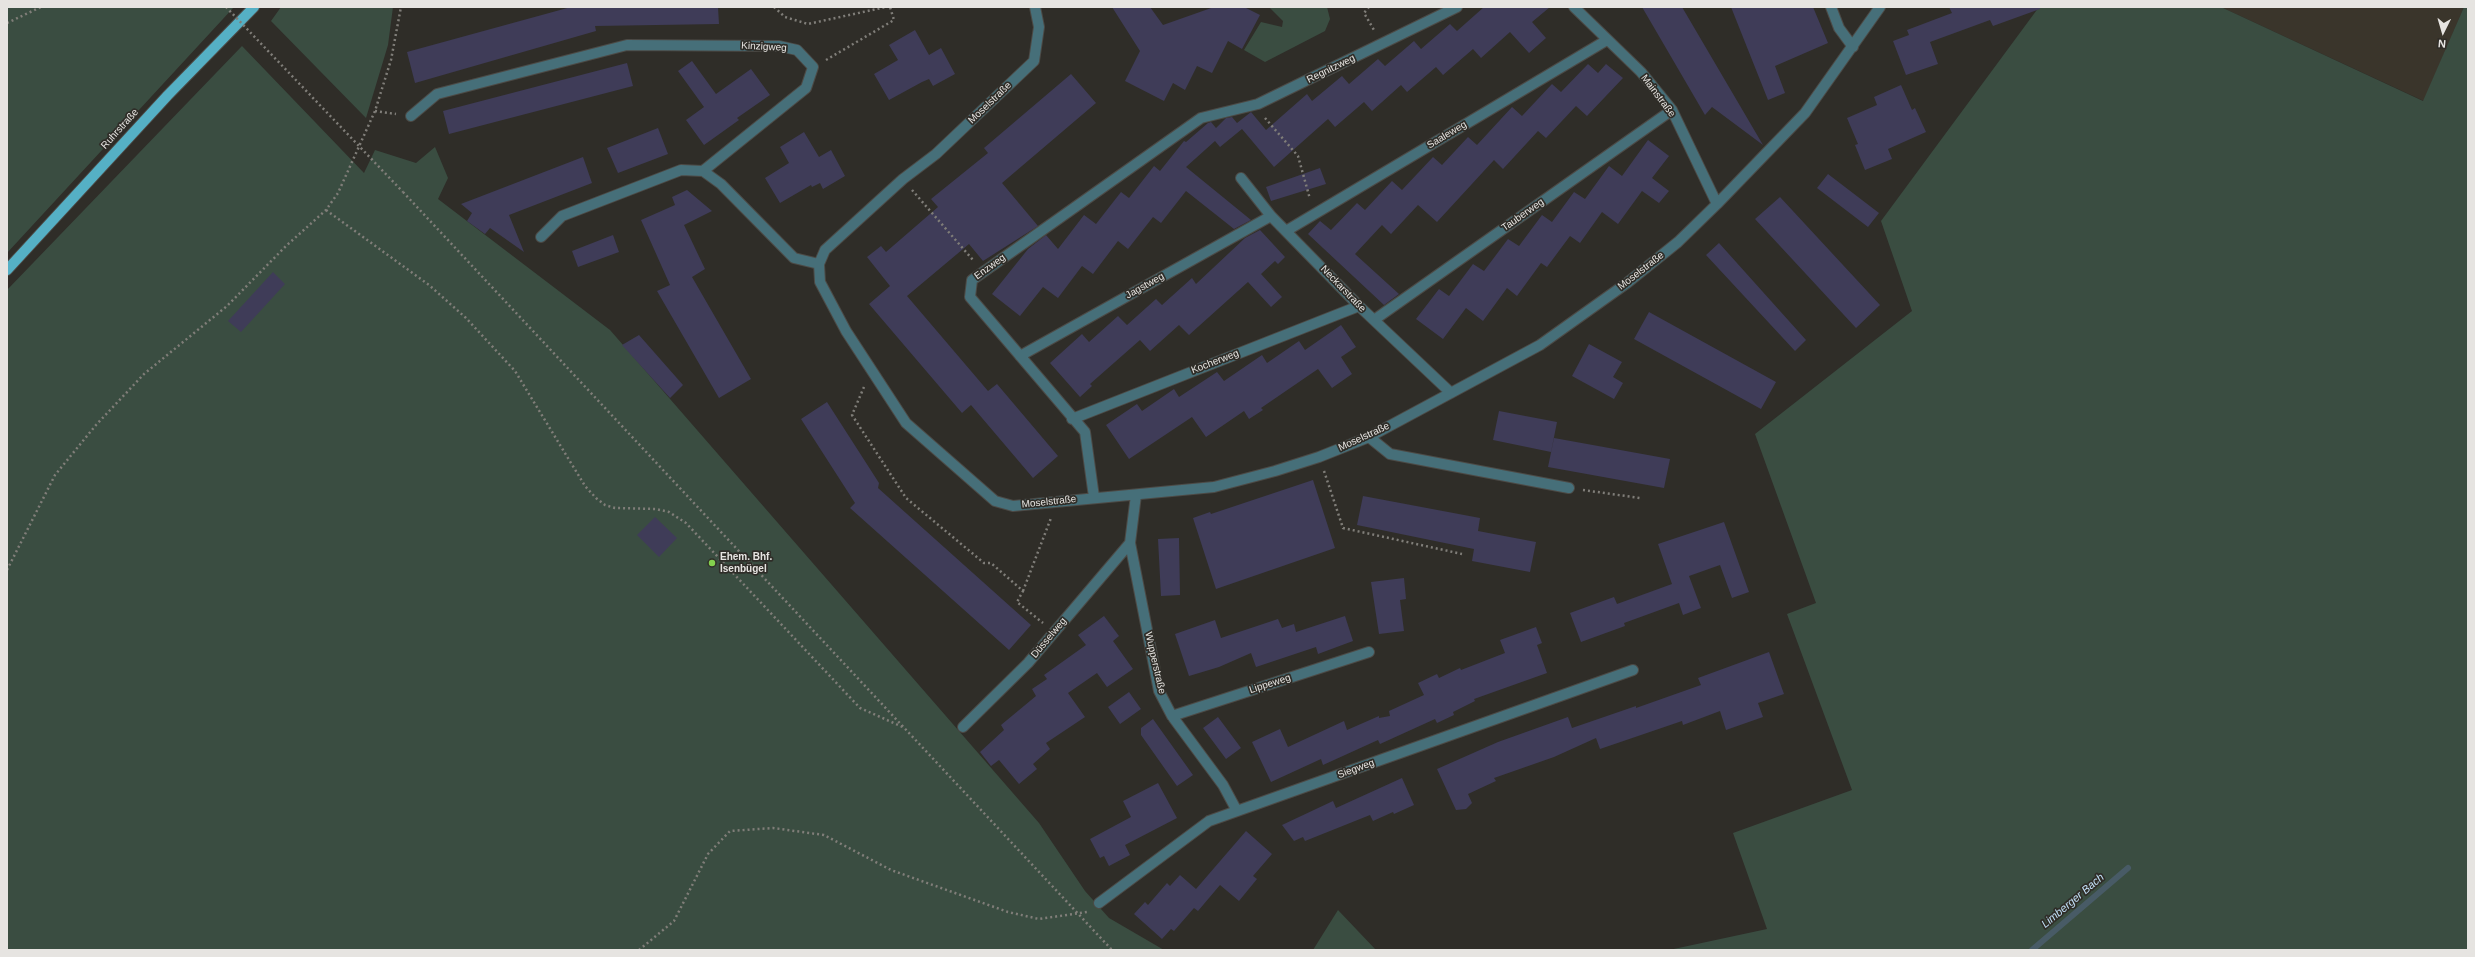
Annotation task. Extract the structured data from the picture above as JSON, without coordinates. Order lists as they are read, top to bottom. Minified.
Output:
{"streets":{"main road":["Ruhrstraße"],"street":["Kinzigweg","Regnitzweg","Mainstraße","Moselstraße","Saaleweg","Tauberweg","Enzweg","Jagstweg","Neckarstraße","Kocherweg","Düsselweg","Wupperstraße","Lippeweg","Siegweg"]},"crossings":[["Regnitzweg","Enzweg"],["Mainstraße","Moselstraße"],["Mainstraße","Saaleweg"],["Mainstraße","Tauberweg"],["Moselstraße","Enzweg"],["Moselstraße","Neckarstraße"],["Moselstraße","Wupperstraße"],["Saaleweg","Neckarstraße"],["Tauberweg","Neckarstraße"],["Enzweg","Jagstweg"],["Enzweg","Kocherweg"],["Jagstweg","Neckarstraße"],["Neckarstraße","Kocherweg"],["Düsselweg","Wupperstraße"],["Wupperstraße","Lippeweg"],["Wupperstraße","Siegweg"]],"water":["Limberger Bach"],"places":["Ehem. Bhf. Isenbügel"],"north":"bottom"}
